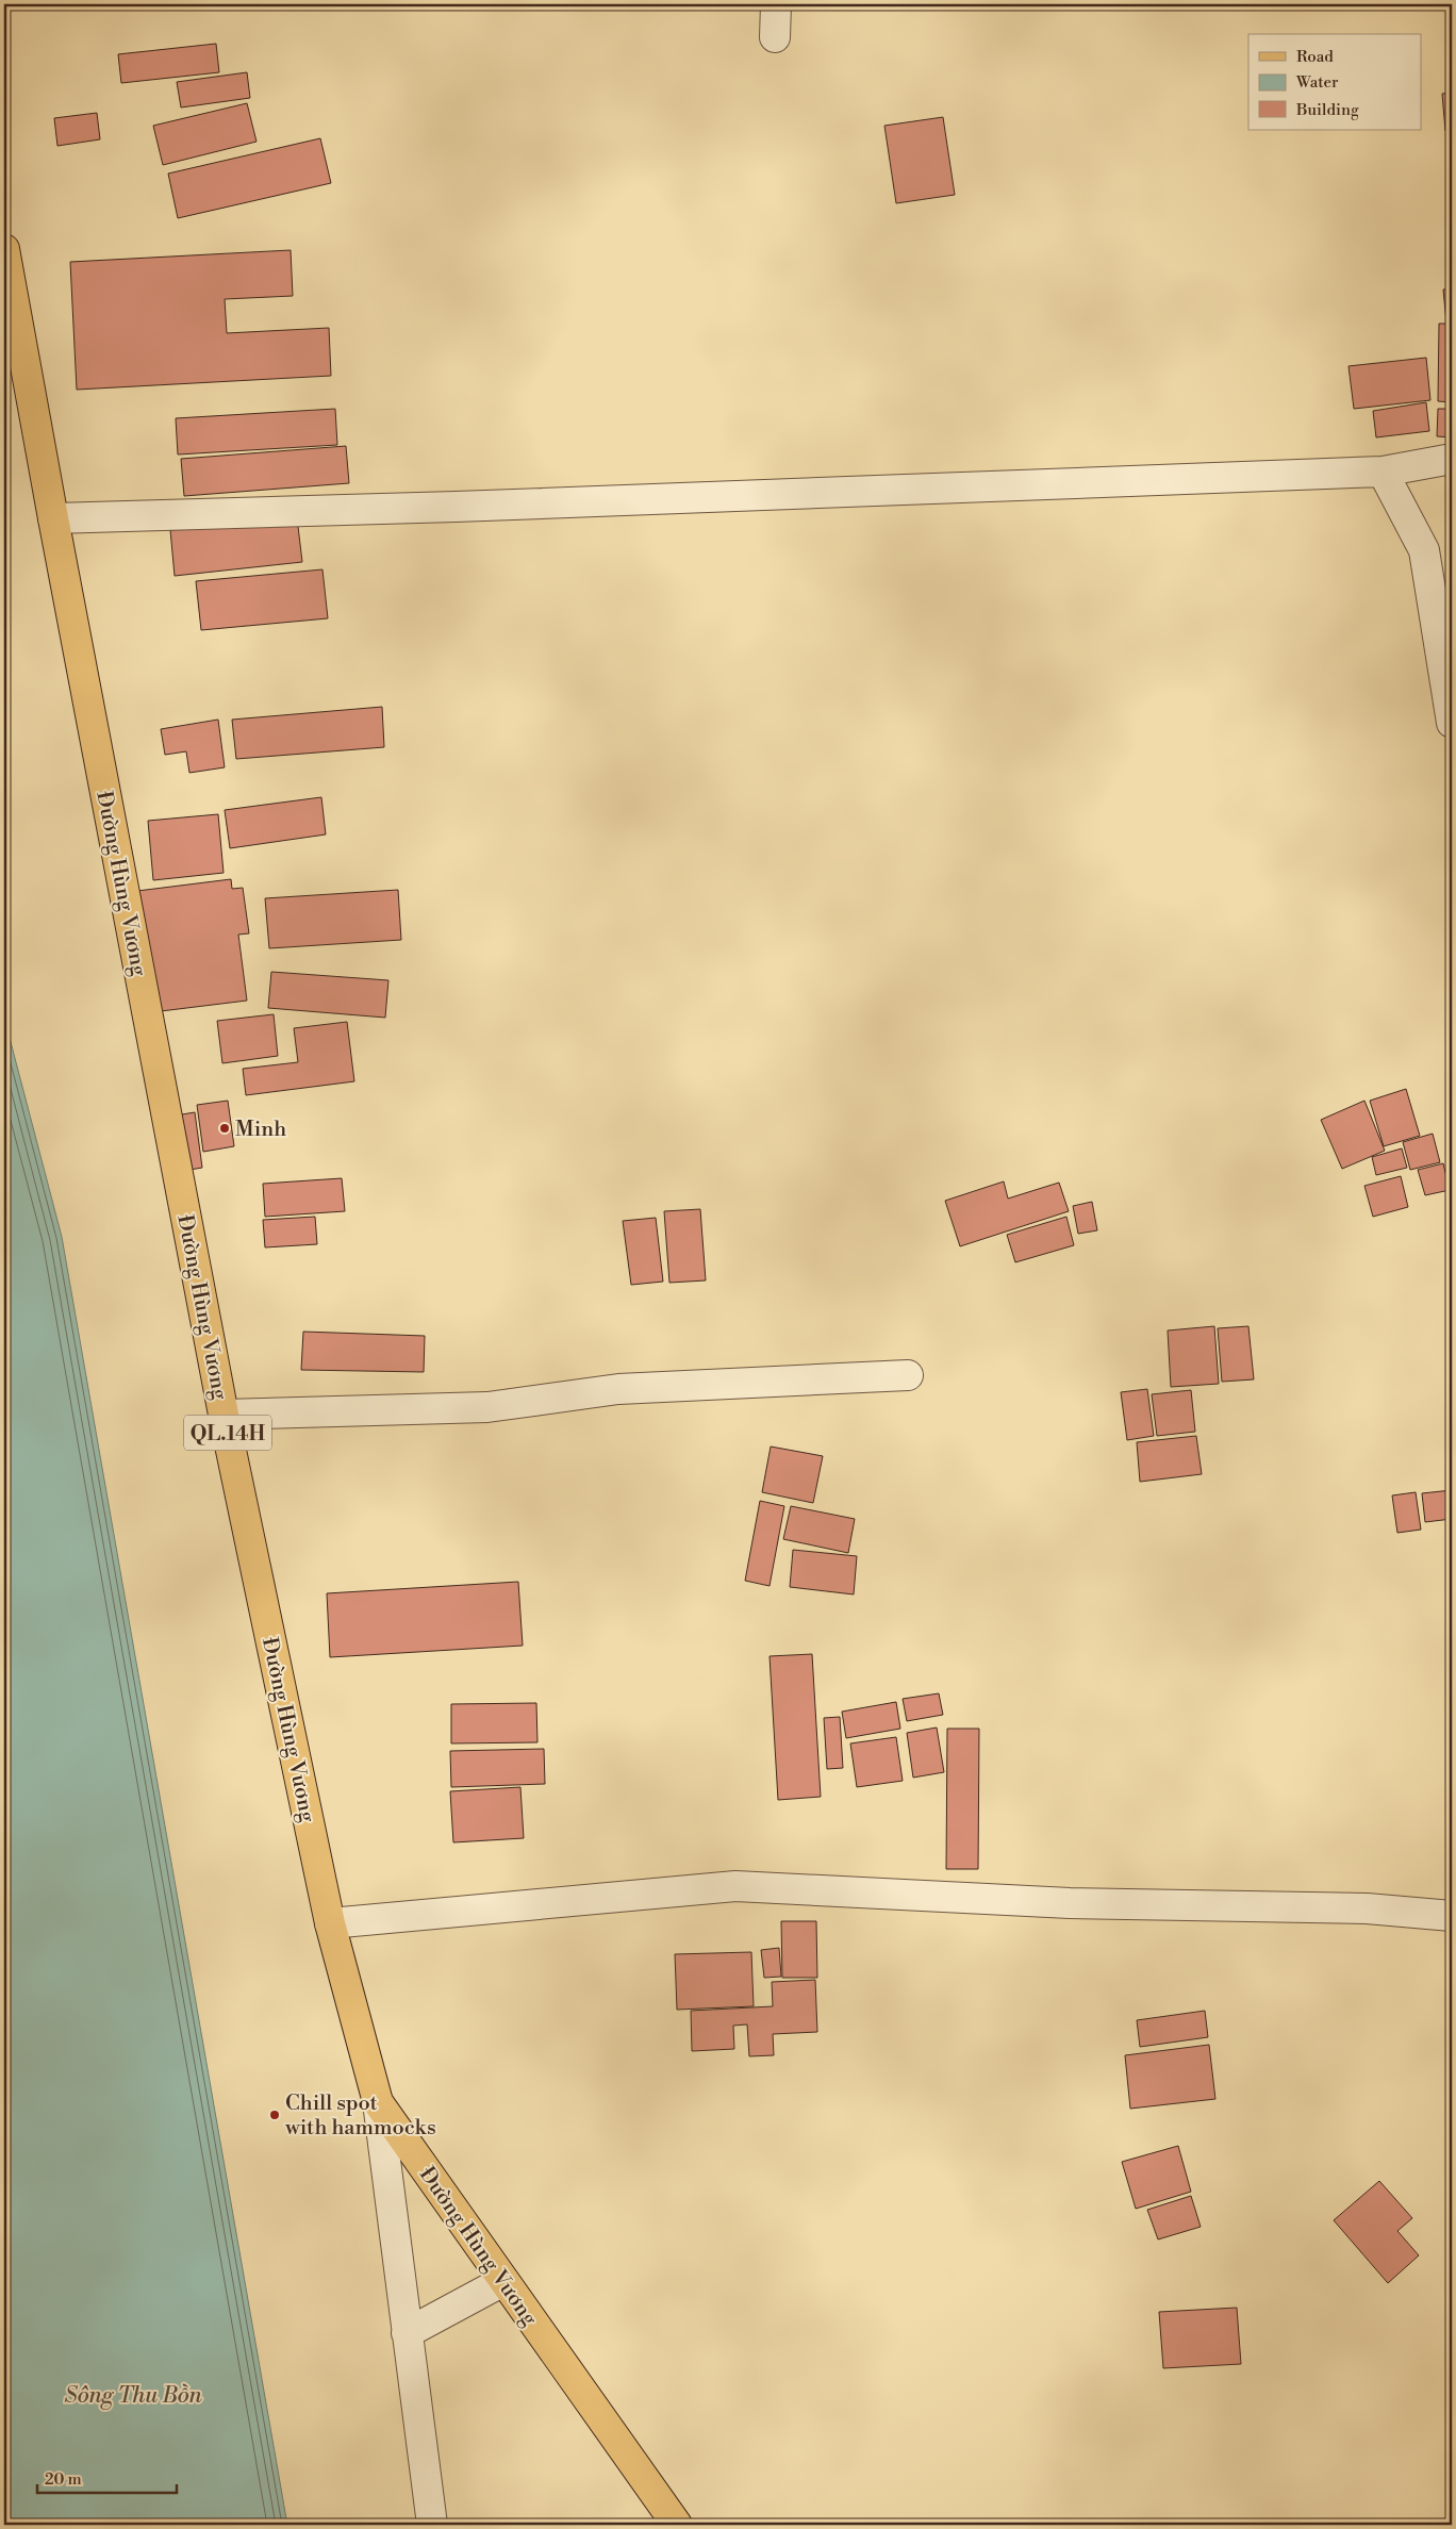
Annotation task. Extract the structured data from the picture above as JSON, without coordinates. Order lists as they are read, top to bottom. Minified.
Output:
{"streets":{"main road":["Đường Hùng Vương","QL.14H"]},"water":["Sông Thu Bồn"],"places":["Minh","Chill spot with hammocks"],"legend":["Road","Water","Building"],"scale_bar":"20 m"}
